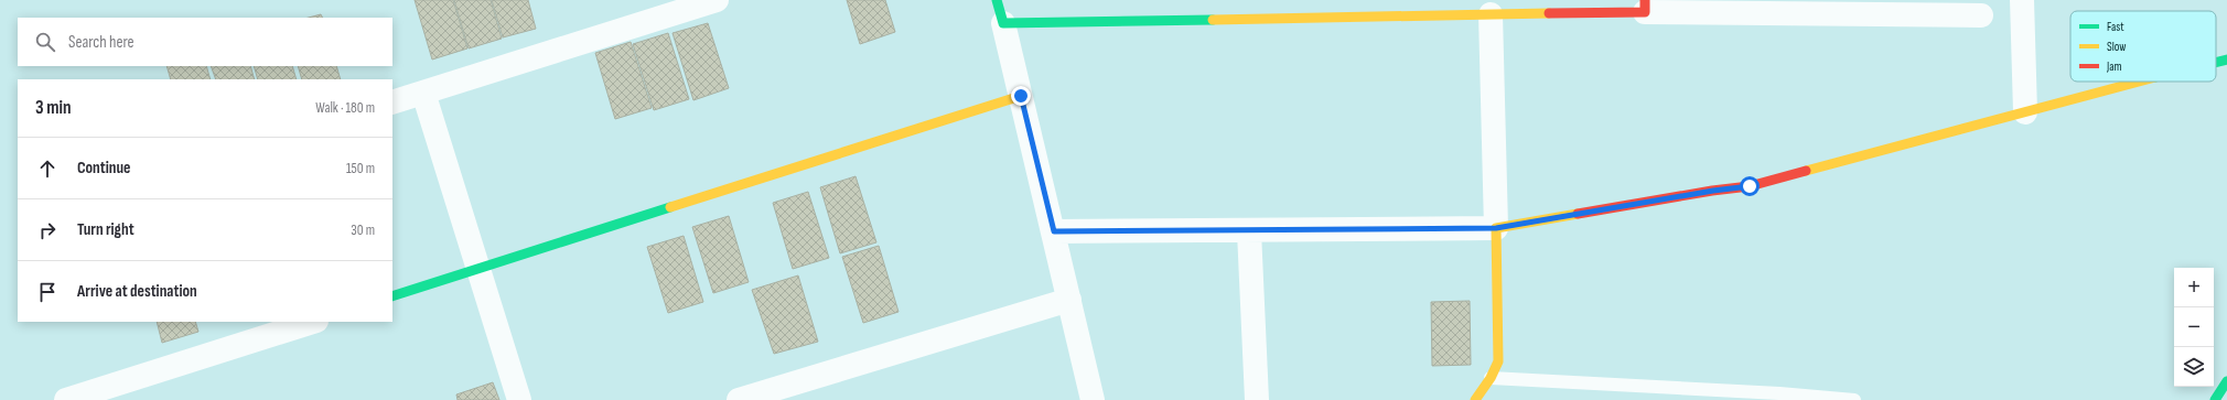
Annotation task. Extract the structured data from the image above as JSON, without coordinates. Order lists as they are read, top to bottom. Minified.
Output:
{"legend":["Fast","Slow","Jam"],"page":{"search":"Search here","heading":["3 min","Walk · 180 m"],"list":[["Continue","150 m"],["Turn right","30 m"],"Arrive at destination"],"map_buttons":["+","−"]}}
